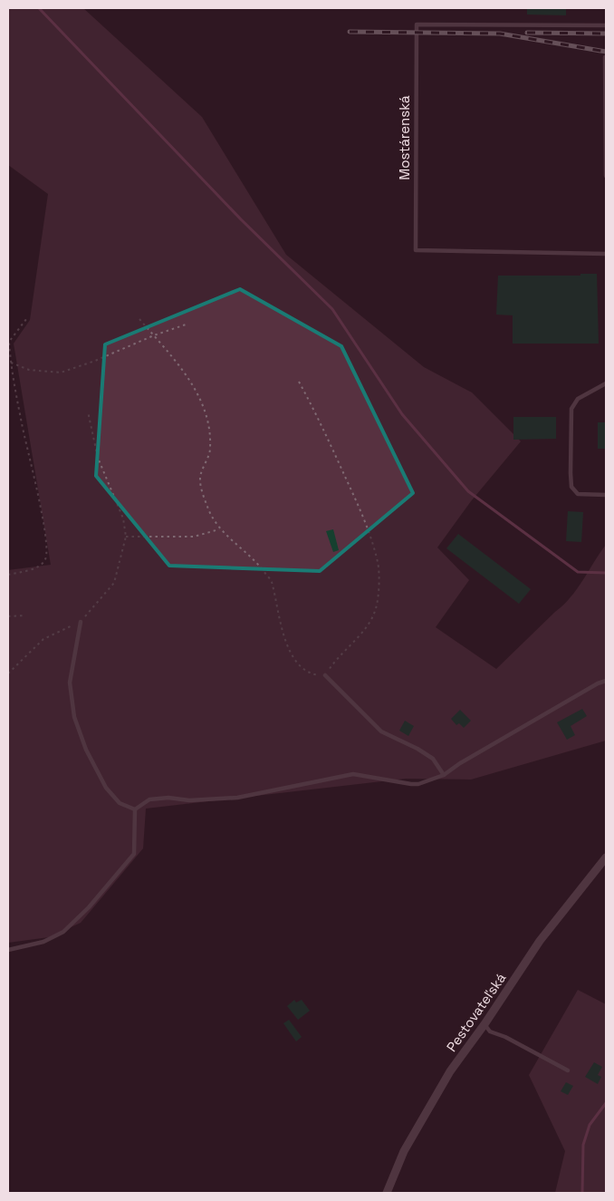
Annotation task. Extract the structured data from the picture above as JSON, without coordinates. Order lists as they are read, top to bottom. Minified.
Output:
{"streets":{"street":["Pestovateľská"],"lane":["Mostárenská"]}}
